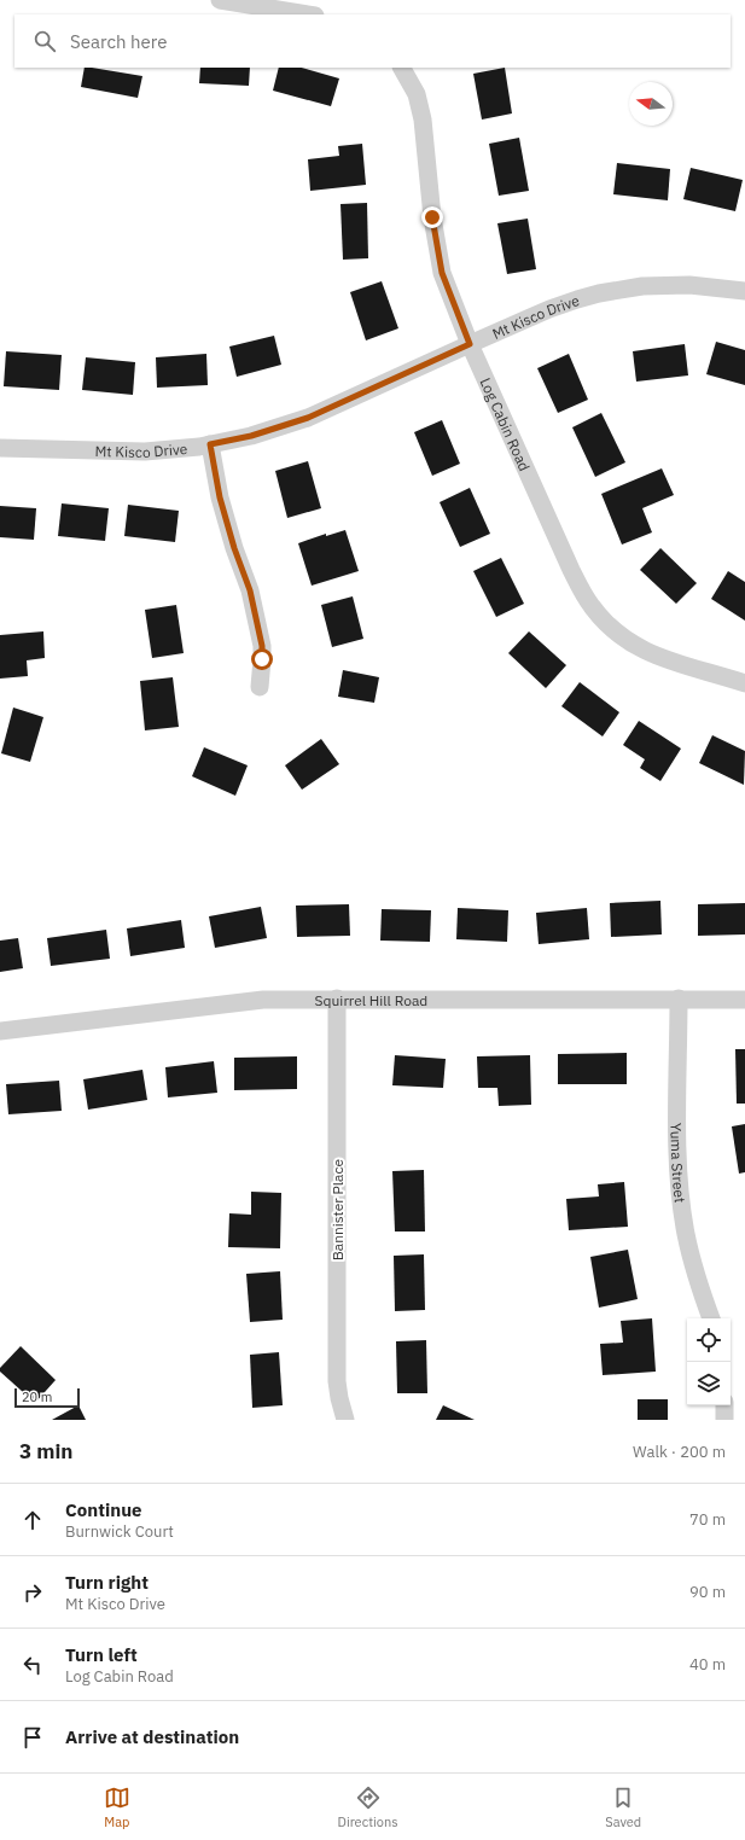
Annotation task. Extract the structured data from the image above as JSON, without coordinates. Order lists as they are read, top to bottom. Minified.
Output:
{"streets":{"street":["Mt Kisco Drive","Log Cabin Road","Squirrel Hill Road","Yuma Street","Bannister Place"]},"crossings":[["Mt Kisco Drive","Log Cabin Road"],["Squirrel Hill Road","Yuma Street"],["Squirrel Hill Road","Bannister Place"]],"scale_bar":"20 m","north":"left","page":{"search":"Search here","scale":"20 m","heading":["3 min","Walk · 200 m"],"list":[["Continue","Burnwick Court","70 m"],["Turn right","Mt Kisco Drive","90 m"],["Turn left","Log Cabin Road","40 m"],"Arrive at destination"],"nav":["Map","Directions","Saved"]}}
